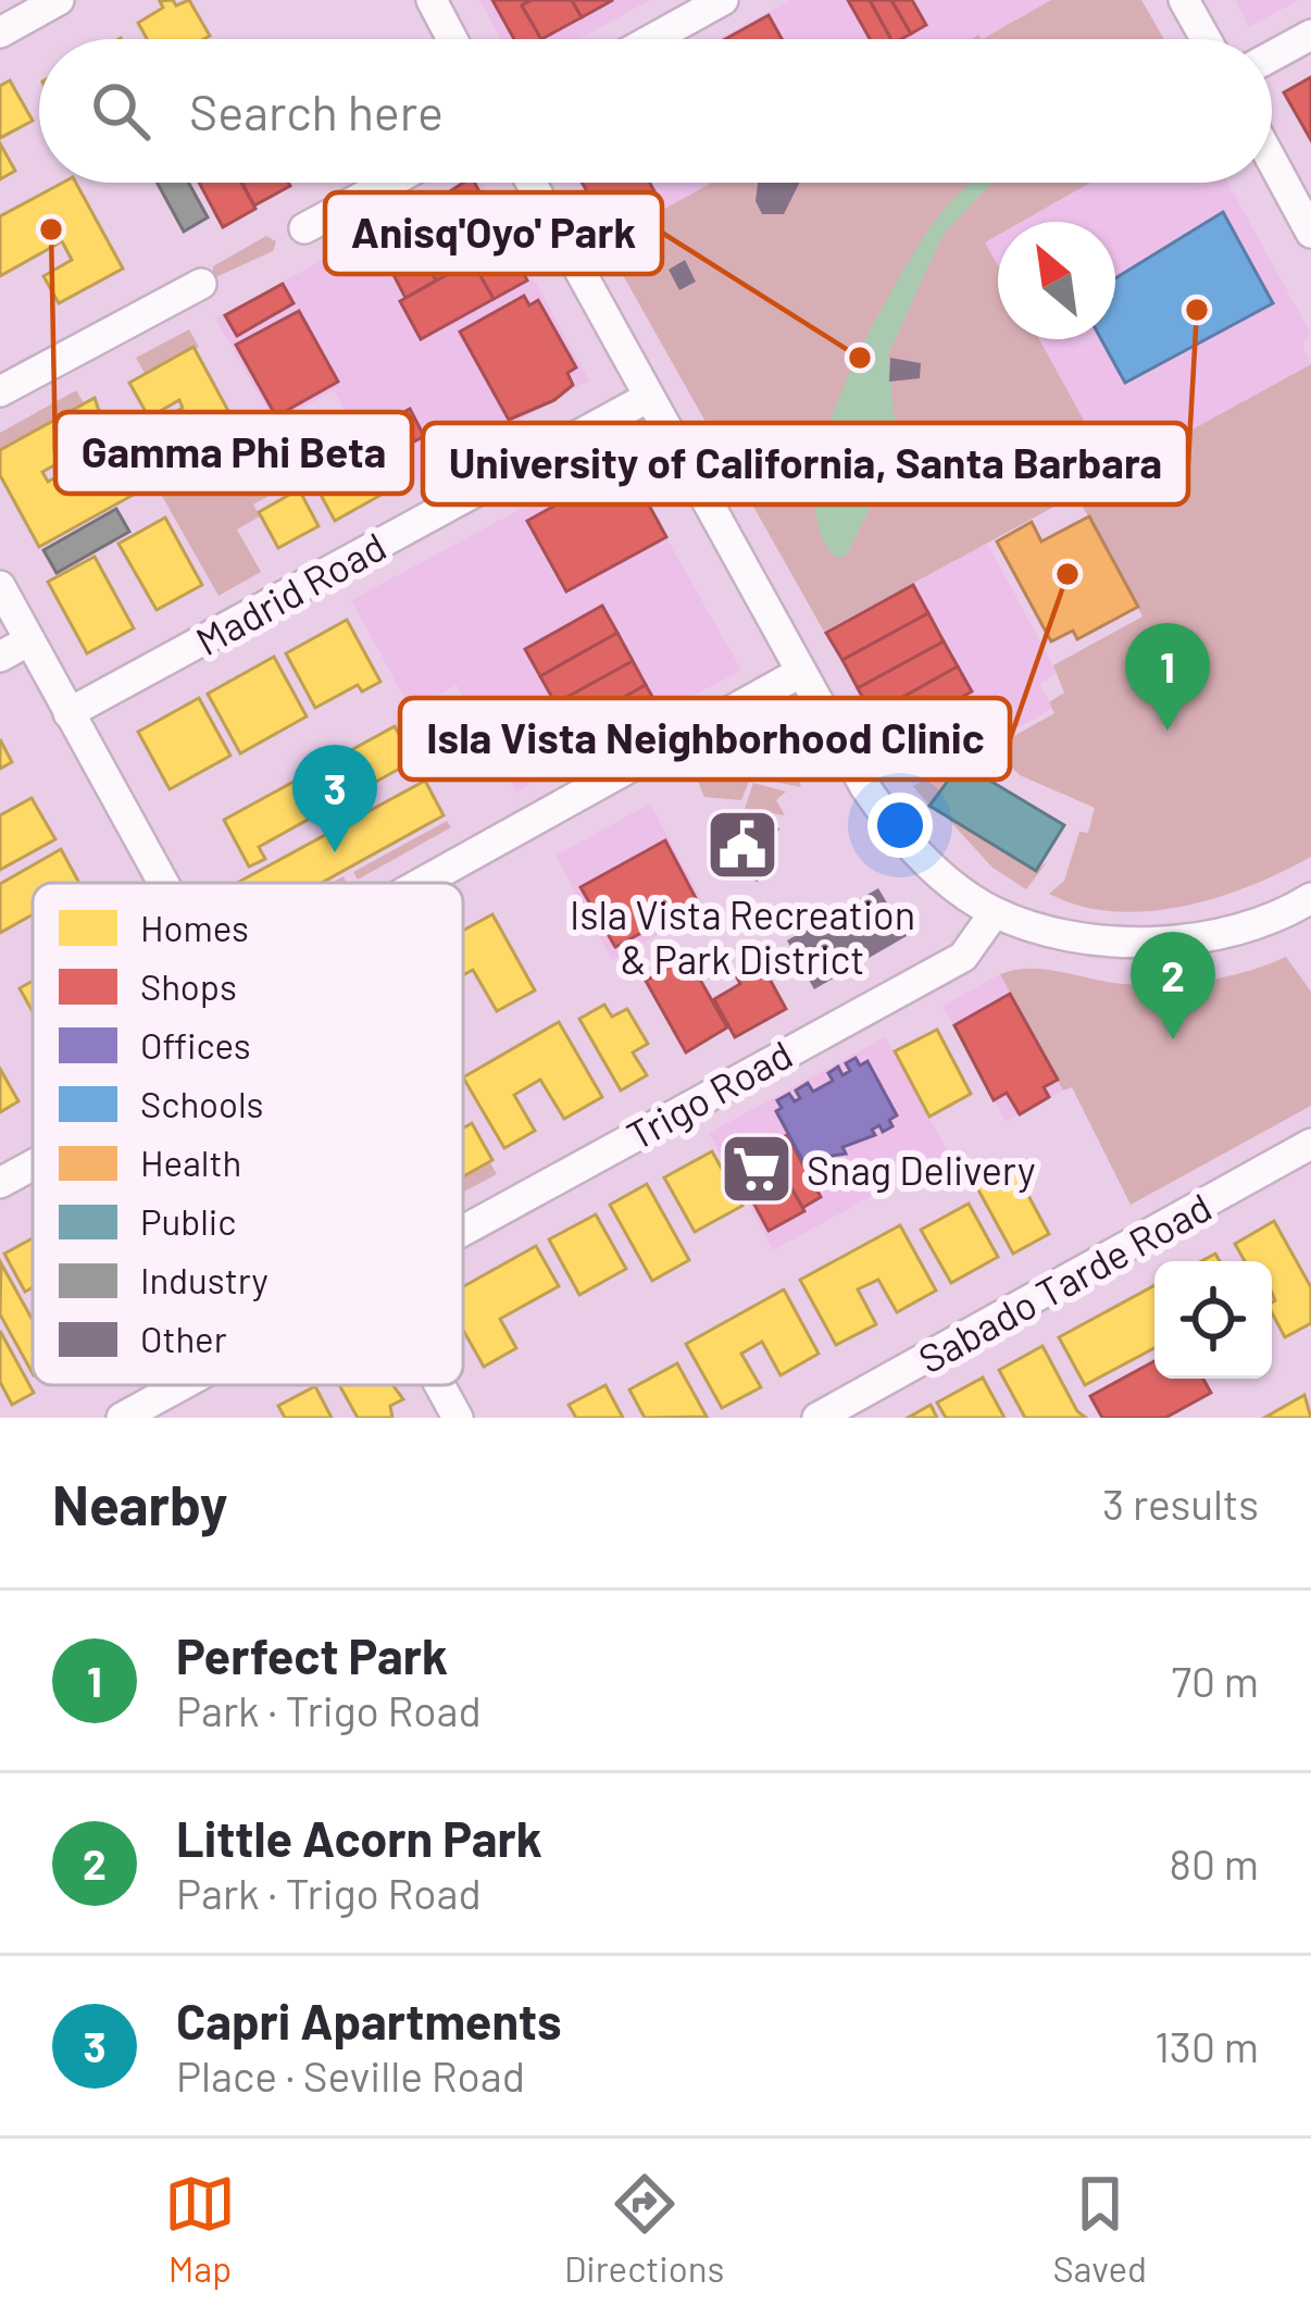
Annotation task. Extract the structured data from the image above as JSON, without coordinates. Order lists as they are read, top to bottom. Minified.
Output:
{"streets":{"street":["Madrid Road","Trigo Road","Sabado Tarde Road"]},"places":{"other":["Gamma Phi Beta","University of California, Santa Barbara","Anisq'Oyo' Park","Isla Vista Neighborhood Clinic"],"public building":["Isla Vista Recreation & Park District"],"supermarket":["Snag Delivery"]},"legend":["Homes","Shops","Offices","Schools","Health","Public","Industry","Other"],"north":"top left","page":{"search":"Search here","pins":["1","3","2"],"heading":["Nearby","3 results"],"list":[{"mark":"1","name":"Perfect Park","note":"Park · Trigo Road","value":"70 m"},{"mark":"2","name":"Little Acorn Park","note":"Park · Trigo Road","value":"80 m"},{"mark":"3","name":"Capri Apartments","note":"Place · Seville Road","value":"130 m"}],"nav":["Map","Directions","Saved"]}}
